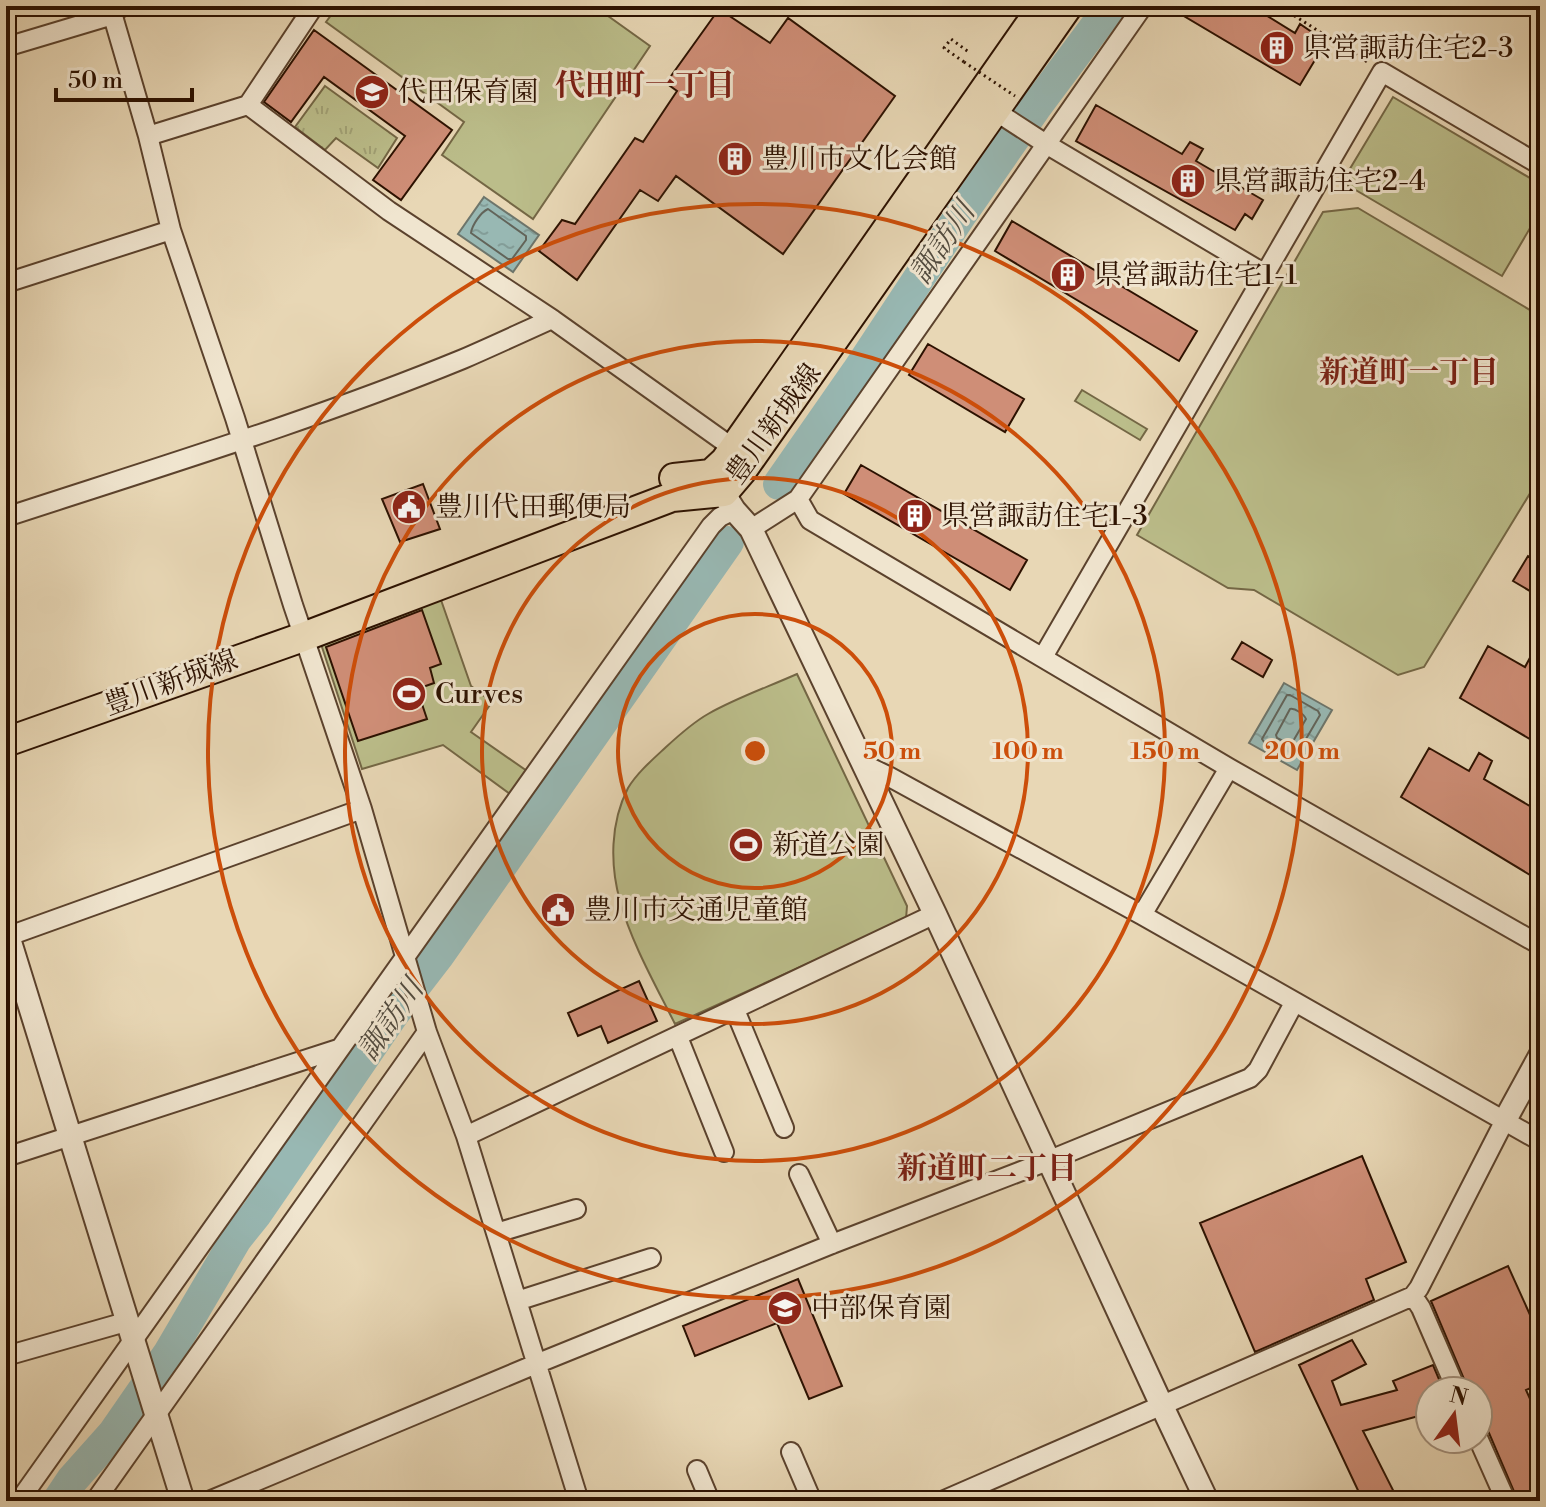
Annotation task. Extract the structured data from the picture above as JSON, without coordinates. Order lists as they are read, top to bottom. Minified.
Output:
{"streets":{"main road":["豊川新城線"]},"districts":["代田町一丁目","新道町一丁目","新道町二丁目"],"water":["諏訪川"],"places":{"building":["県営諏訪住宅2-3","豊川市文化会館","県営諏訪住宅2-4","県営諏訪住宅1-1","県営諏訪住宅1-3"],"school or university":["代田保育園","中部保育園"],"public building":["豊川代田郵便局","豊川市交通児童館"],"sports":["Curves","新道公園"]},"scale_bar":"50 m","north":"top","rings":["50 m","100 m","150 m","200 m"]}
